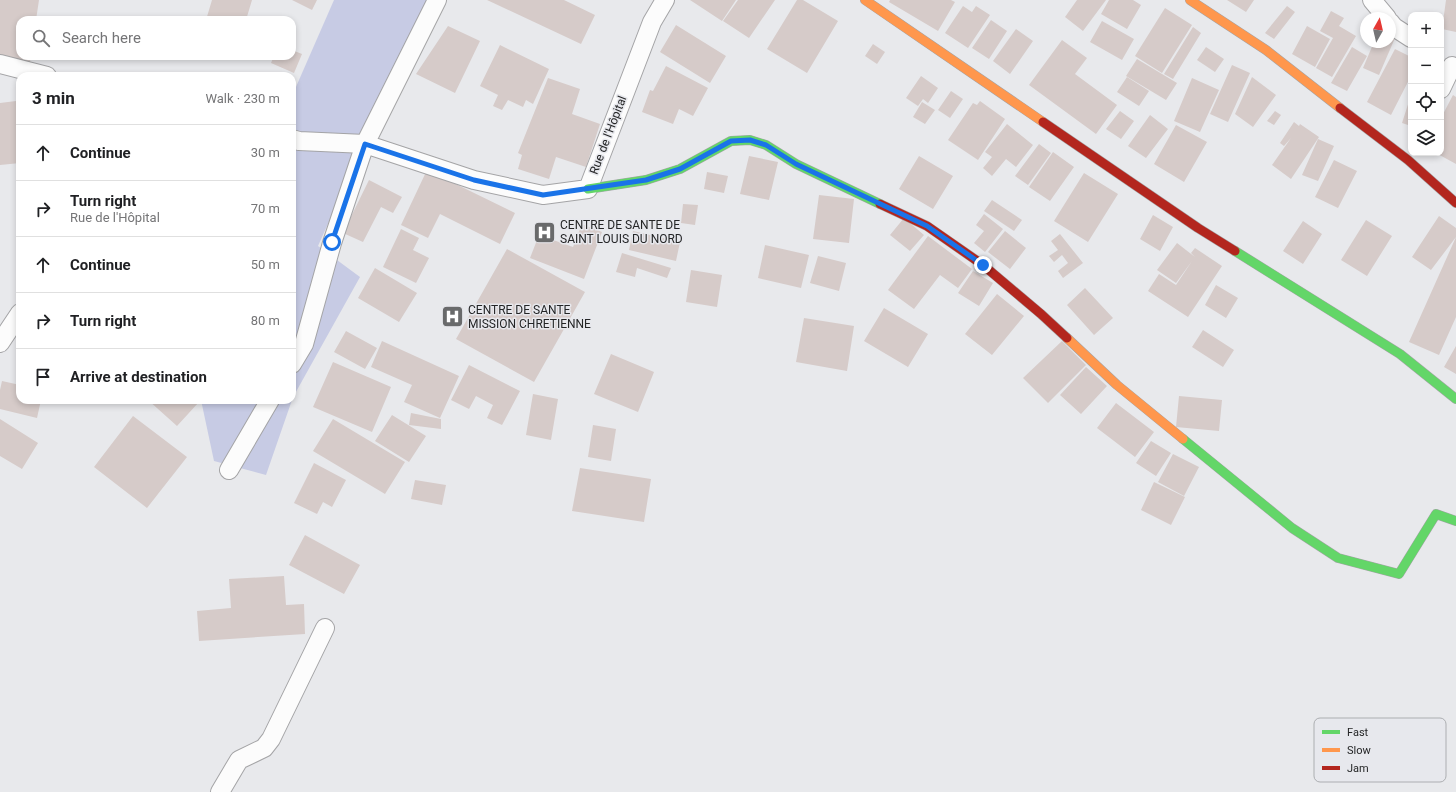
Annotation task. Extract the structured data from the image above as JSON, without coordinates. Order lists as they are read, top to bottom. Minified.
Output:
{"streets":{"street":["Rue de l'Hôpital"]},"places":{"hospital":["CENTRE DE SANTE DE SAINT LOUIS DU NORD","CENTRE DE SANTE MISSION CHRETIENNE"]},"legend":["Fast","Slow","Jam"],"north":"top","page":{"map_buttons":["+","−"],"search":"Search here","heading":["3 min","Walk · 230 m"],"list":[["Continue","30 m"],["Turn right","Rue de l'Hôpital","70 m"],["Continue","50 m"],["Turn right","80 m"],"Arrive at destination"]}}
